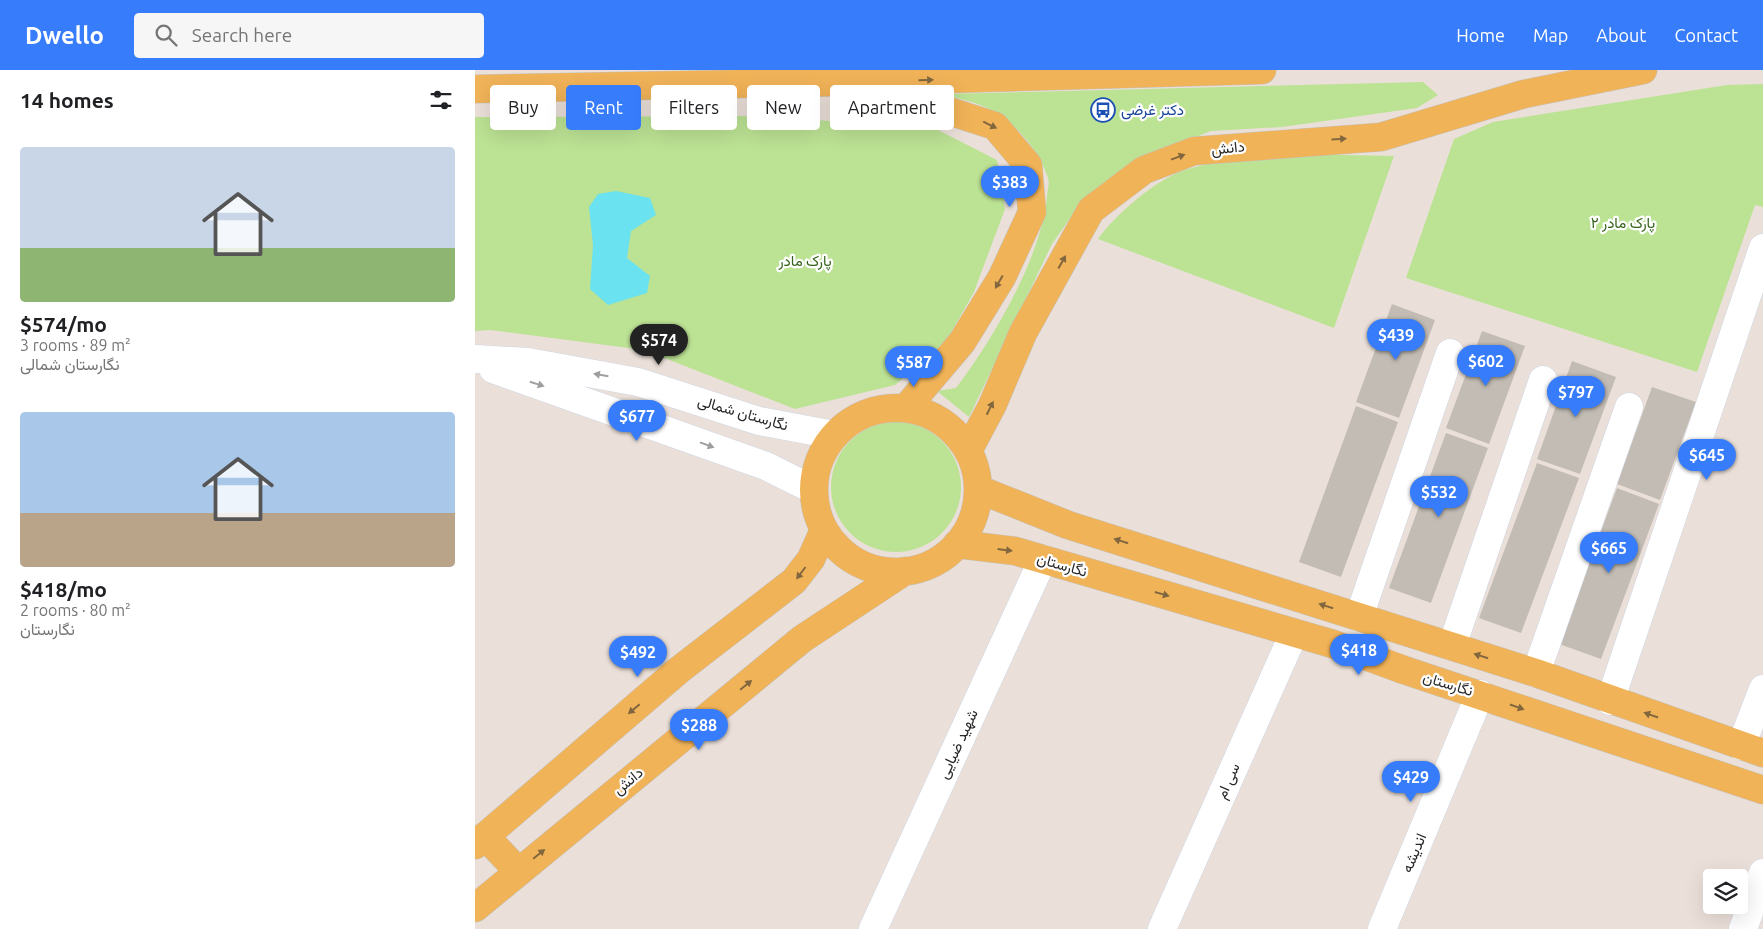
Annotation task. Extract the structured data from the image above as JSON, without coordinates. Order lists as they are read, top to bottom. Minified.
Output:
{"streets":{"main road":["دانش","نگارستان"],"street":["نگارستان شمالی","شهید ضیایی","سی ام","اندیشه"]},"crossings":[["دانش","نگارستان شمالی"],["دانش","نگارستان"],["نگارستان شمالی","نگارستان"],["نگارستان","شهید ضیایی"],["نگارستان","سی ام"],["نگارستان","اندیشه"]],"parks":["پارک مادر ۲","پارک مادر"],"places":{"bus stop":["دکتر غرضی"]},"page":{"header":"Dwello","search":"Search here","nav":["Home","Map","About","Contact"],"heading":"14 homes","chip":["Buy","Rent","Filters","New","Apartment"],"list":[{"name":"$574/mo","note":"3 rooms · 89 m² · نگارستان شمالی"},{"name":"$418/mo","note":"2 rooms · 80 m² · نگارستان"}],"price":["$383","$439","$574","$602","$587","$797","$677","$645","$532","$665","$418","$492","$288","$429"]}}
